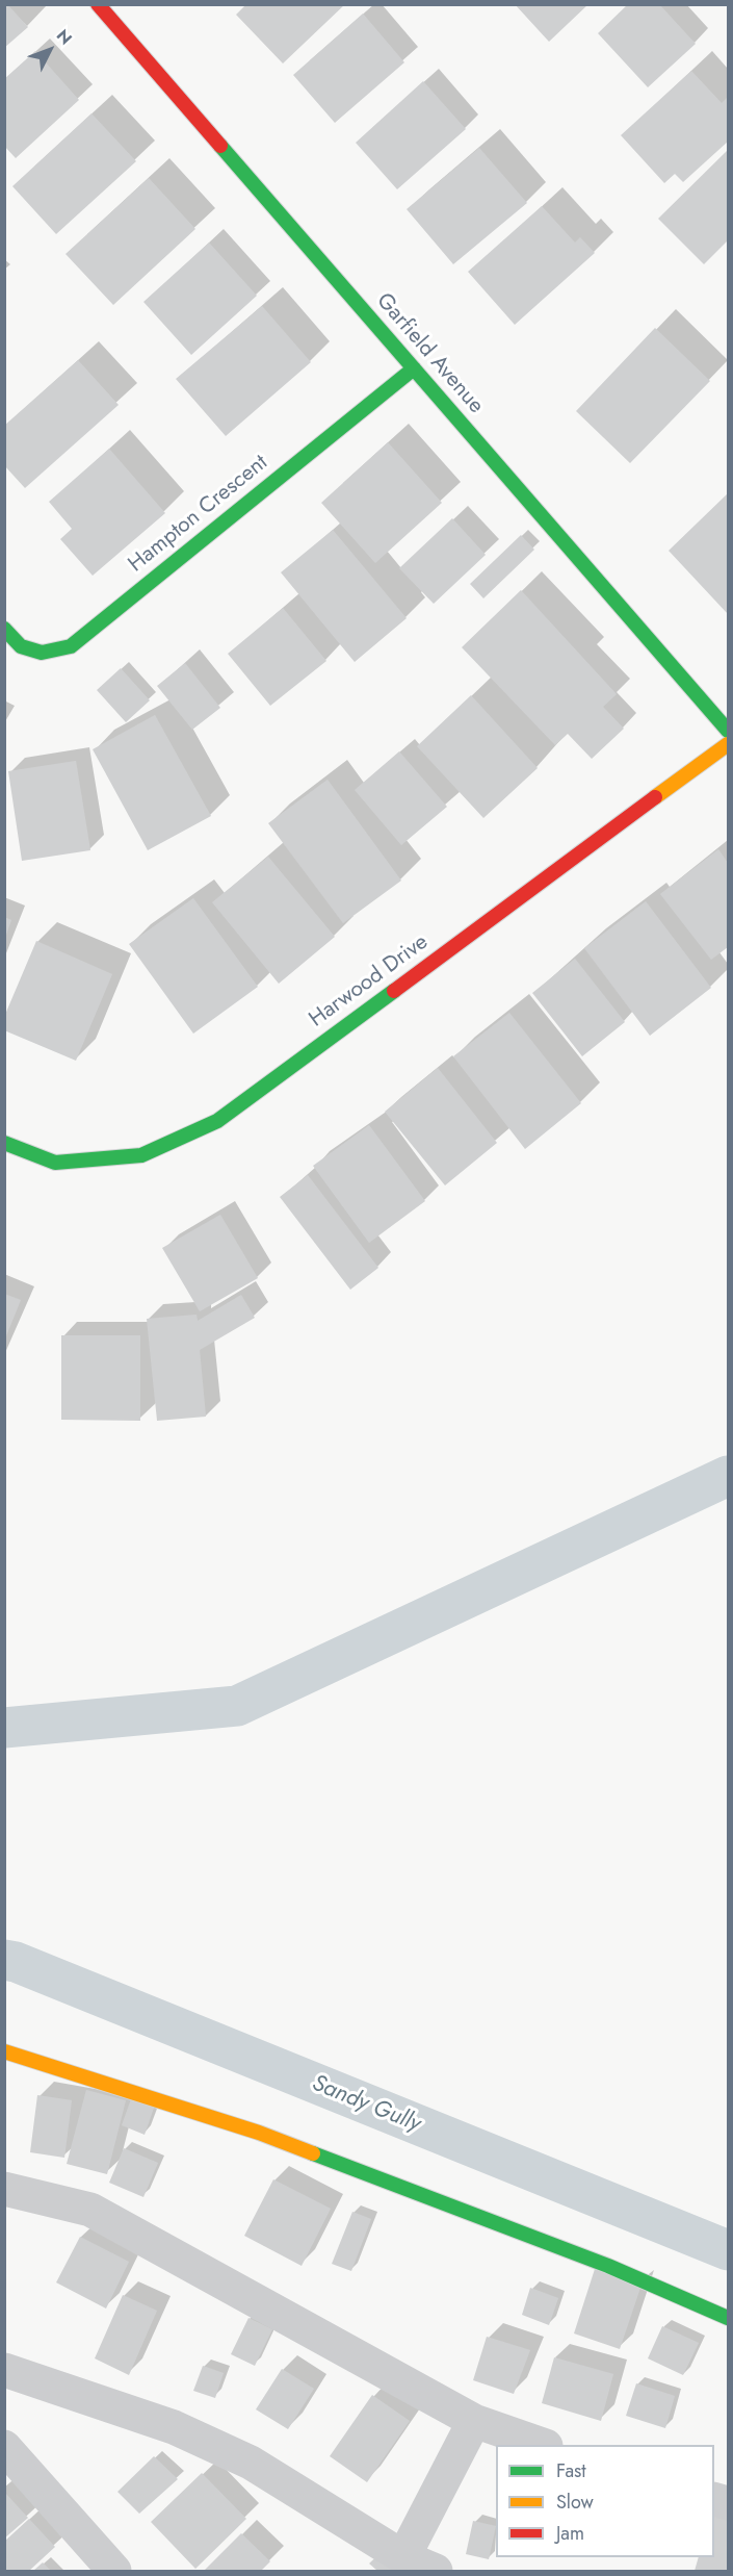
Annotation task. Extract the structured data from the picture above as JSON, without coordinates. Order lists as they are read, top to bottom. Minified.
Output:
{"streets":{"street":["Garfield Avenue","Hampton Crescent","Harwood Drive"]},"crossings":[["Garfield Avenue","Hampton Crescent"]],"water":["Sandy Gully"],"legend":["Fast","Slow","Jam"],"north":"top right"}
